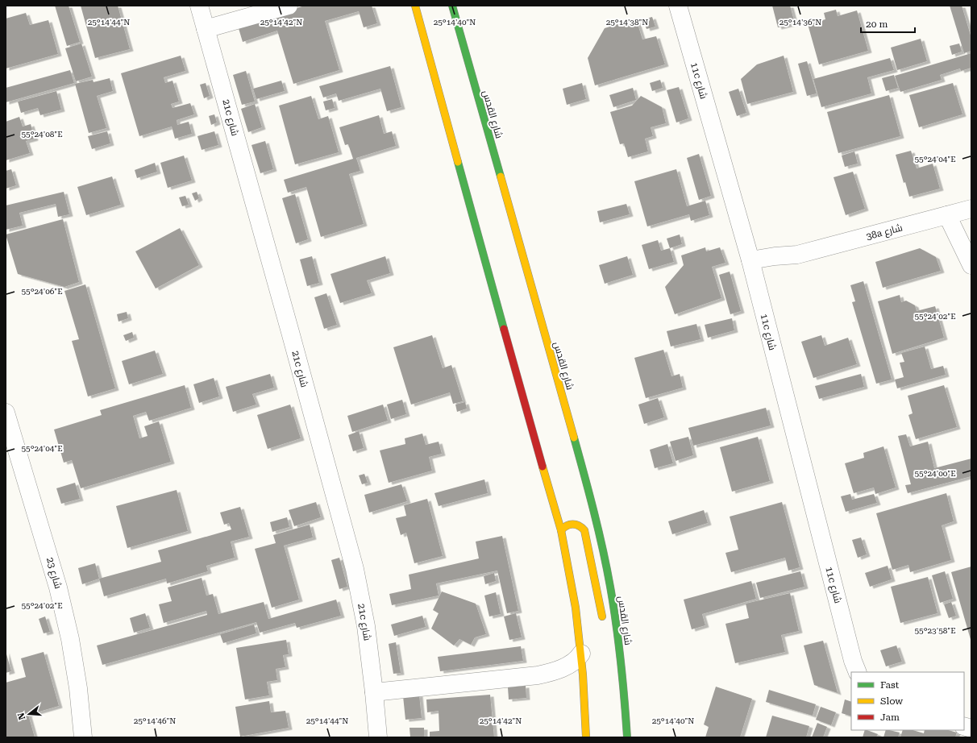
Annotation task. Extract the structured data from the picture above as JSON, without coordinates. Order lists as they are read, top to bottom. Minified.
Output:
{"streets":{"main road":["شارع القدس"],"street":["11c شارع","21c شارع","38a شارع","شارع 23"]},"crossings":[["11c شارع","38a شارع"]],"legend":["Fast","Slow","Jam"],"scale_bar":"20 m","north":"left","coordinates":["25°14'44\"N","25°14'42\"N","25°14'40\"N","25°14'38\"N","25°14'36\"N","55°24'08\"E","55°24'04\"E","55°24'06\"E","55°24'02\"E","55°24'00\"E","55°23'58\"E","25°14'46\"N"]}
